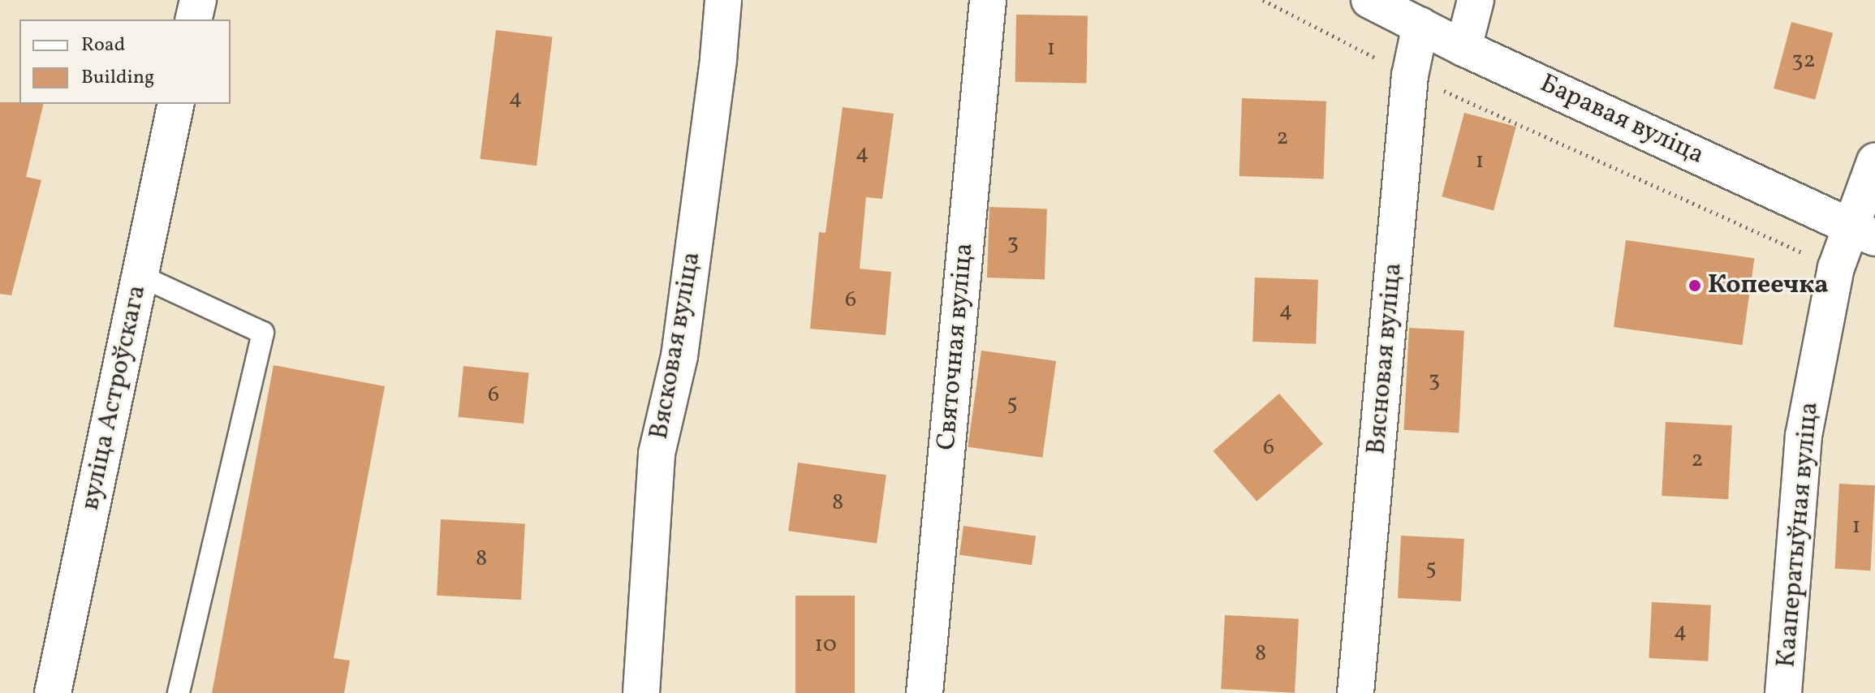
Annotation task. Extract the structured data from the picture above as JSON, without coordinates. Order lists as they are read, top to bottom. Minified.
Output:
{"streets":{"street":["Баравая вуліца","Вясковая вуліца","Святочная вуліца","Вясновая вуліца","вуліца Астроўскага","Кааператыўная вуліца"]},"crossings":[["Баравая вуліца","Вясновая вуліца"],["Баравая вуліца","Кааператыўная вуліца"]],"places":["Копеечка"],"house_numbers":["1","32","4","2","4","1","3","6","4","3","6","5","6","2","8","1","8","5","4","10","8"],"legend":["Road","Building"]}
